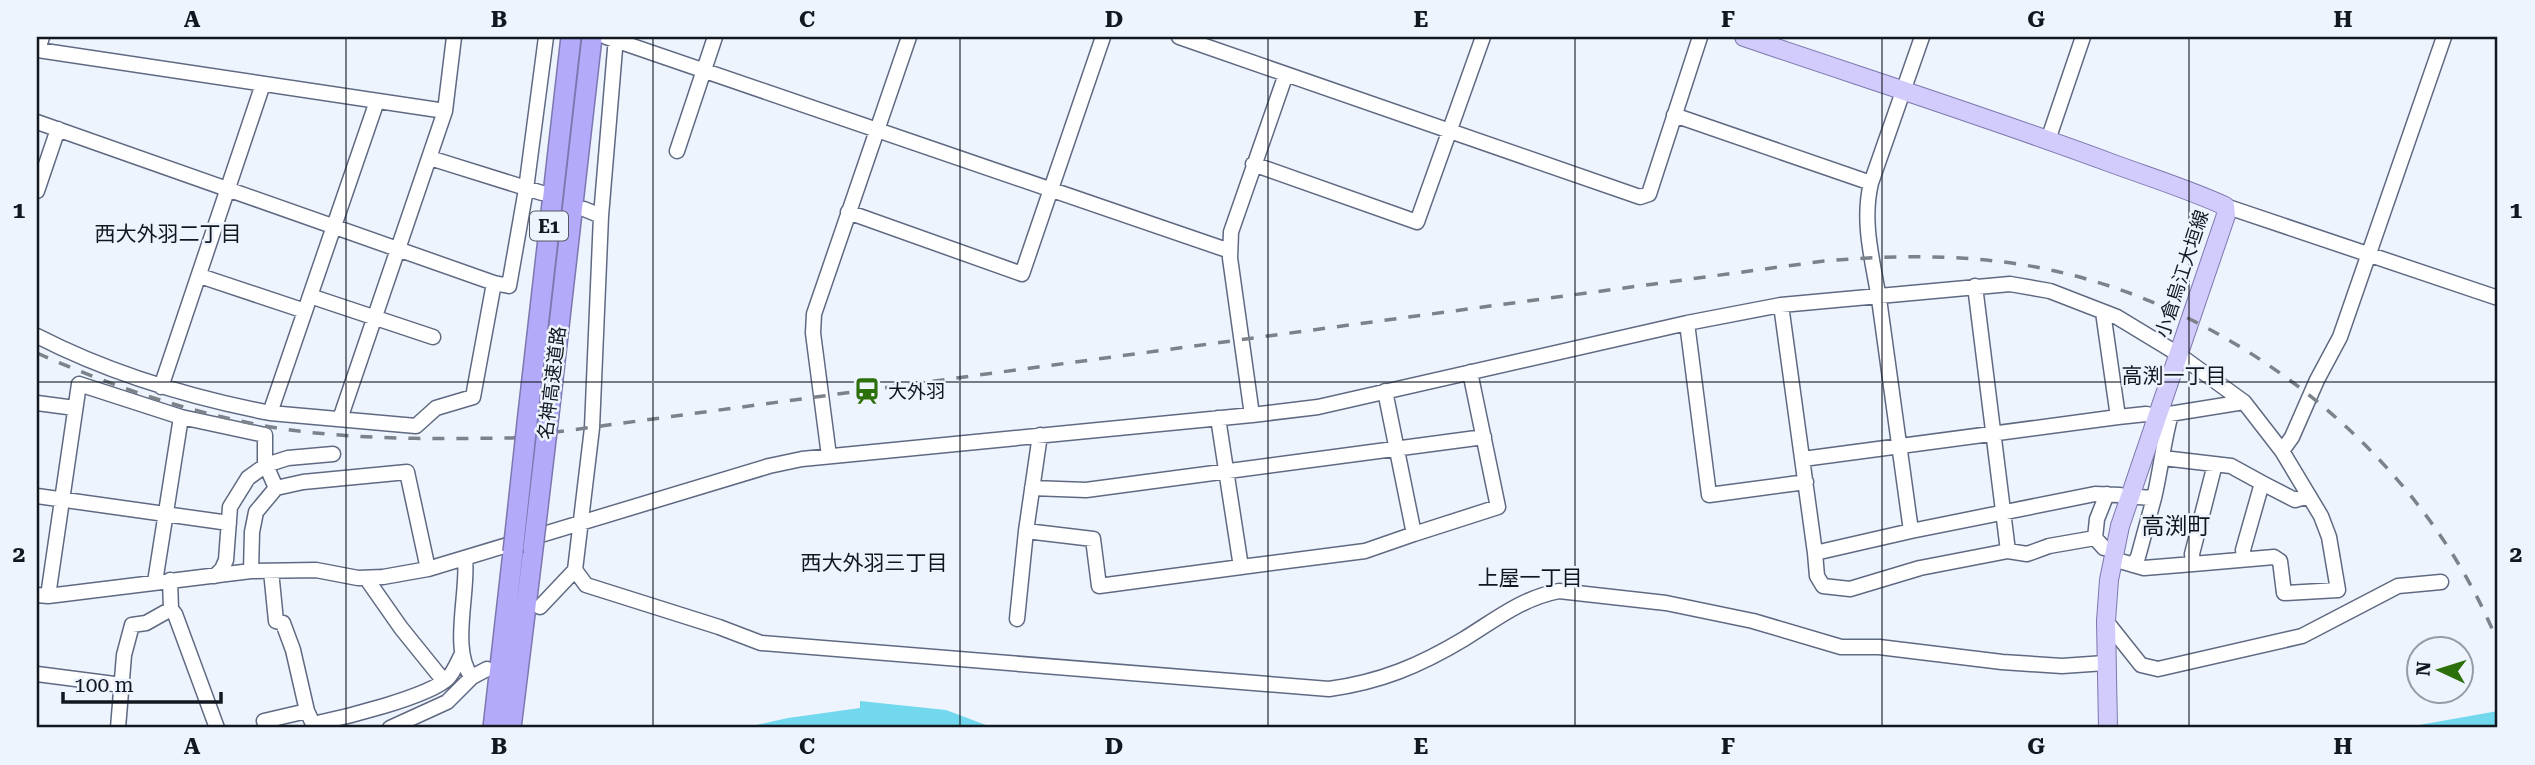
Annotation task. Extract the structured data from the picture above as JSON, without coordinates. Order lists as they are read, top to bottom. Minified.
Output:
{"streets":{"highway":["E1","名神高速道路"],"main road":["小倉烏江大垣線"]},"districts":["西大外羽二丁目","高渕一丁目","高渕町","西大外羽三丁目","上屋一丁目"],"places":{"station":["大外羽"]},"scale_bar":"100 m","north":"left","grid":{"columns":["A","B","C","D","E","F","G","H"],"rows":["1","2"]}}
